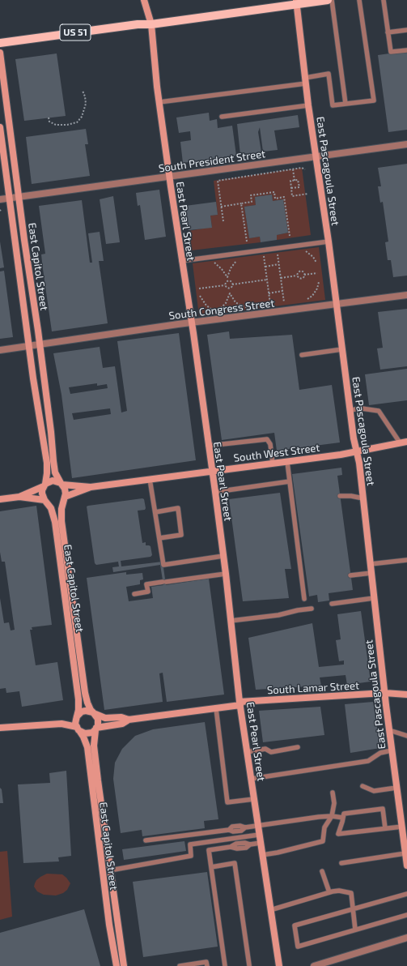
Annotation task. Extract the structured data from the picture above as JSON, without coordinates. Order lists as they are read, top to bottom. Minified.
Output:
{"streets":{"main road":["US 51","East Pascagoula Street","East Pearl Street","East Capitol Street","South West Street","South Lamar Street"],"street":["South President Street","South Congress Street"]},"crossings":[["US 51","East Pascagoula Street"],["US 51","East Pearl Street"],["South President Street","East Pascagoula Street"],["South President Street","East Pearl Street"],["South President Street","East Capitol Street"],["East Pascagoula Street","South Congress Street"],["East Pascagoula Street","South West Street"],["East Pascagoula Street","South Lamar Street"],["East Pearl Street","South Congress Street"],["East Pearl Street","South West Street"],["East Pearl Street","South Lamar Street"],["East Capitol Street","South Congress Street"],["East Capitol Street","South West Street"],["East Capitol Street","South Lamar Street"]]}
